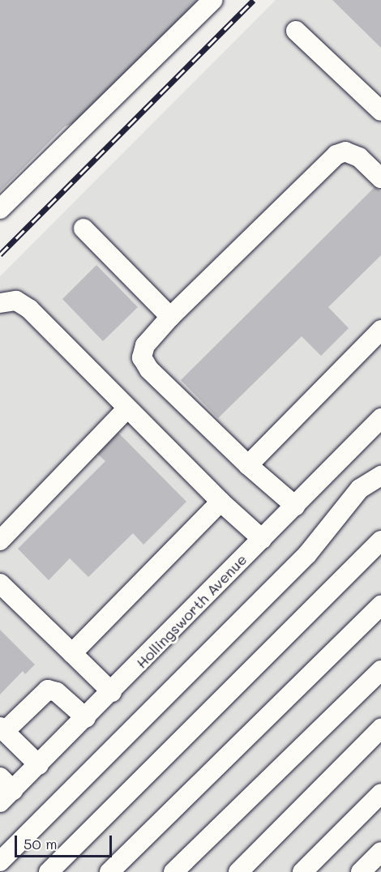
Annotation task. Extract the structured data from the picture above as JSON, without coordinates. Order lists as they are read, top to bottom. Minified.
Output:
{"streets":{"street":["Hollingsworth Avenue"]},"scale_bar":"50 m"}
